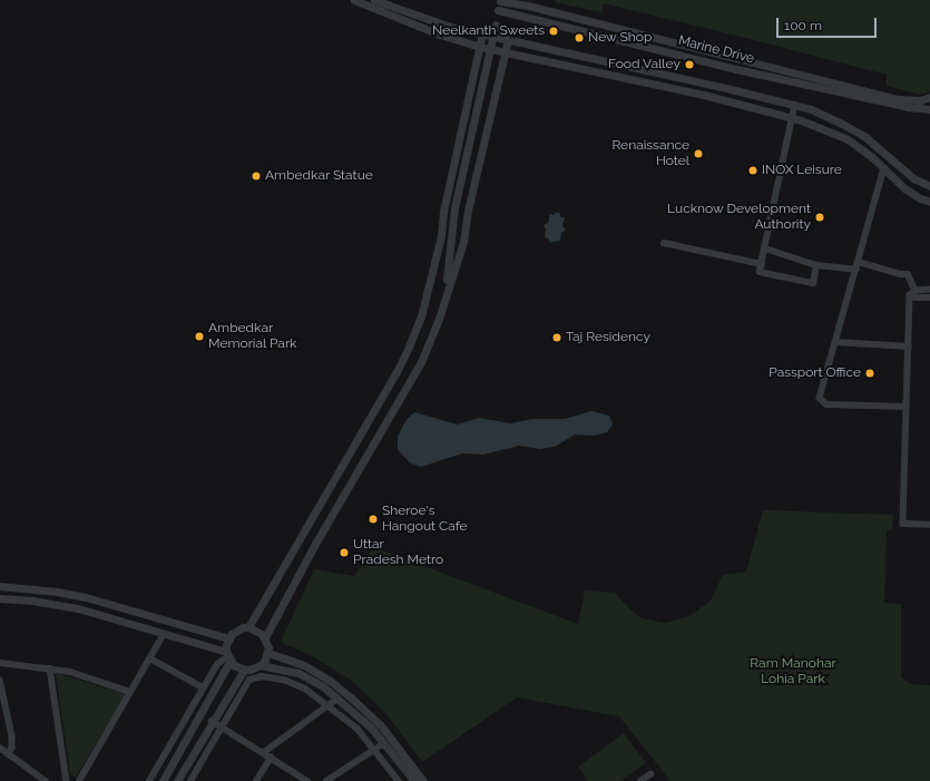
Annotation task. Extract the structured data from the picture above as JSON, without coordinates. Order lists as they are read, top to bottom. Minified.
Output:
{"streets":{"street":["Marine Drive"]},"parks":["Ram Manohar Lohia Park"],"places":["Neelkanth Sweets","New Shop","Food Valley","Renaissance Hotel","INOX Leisure","Ambedkar Statue","Lucknow Development Authority","Ambedkar Memorial Park","Taj Residency","Passport Office","Sheroe's Hangout Cafe","Uttar Pradesh Metro"],"scale_bar":"100 m"}
